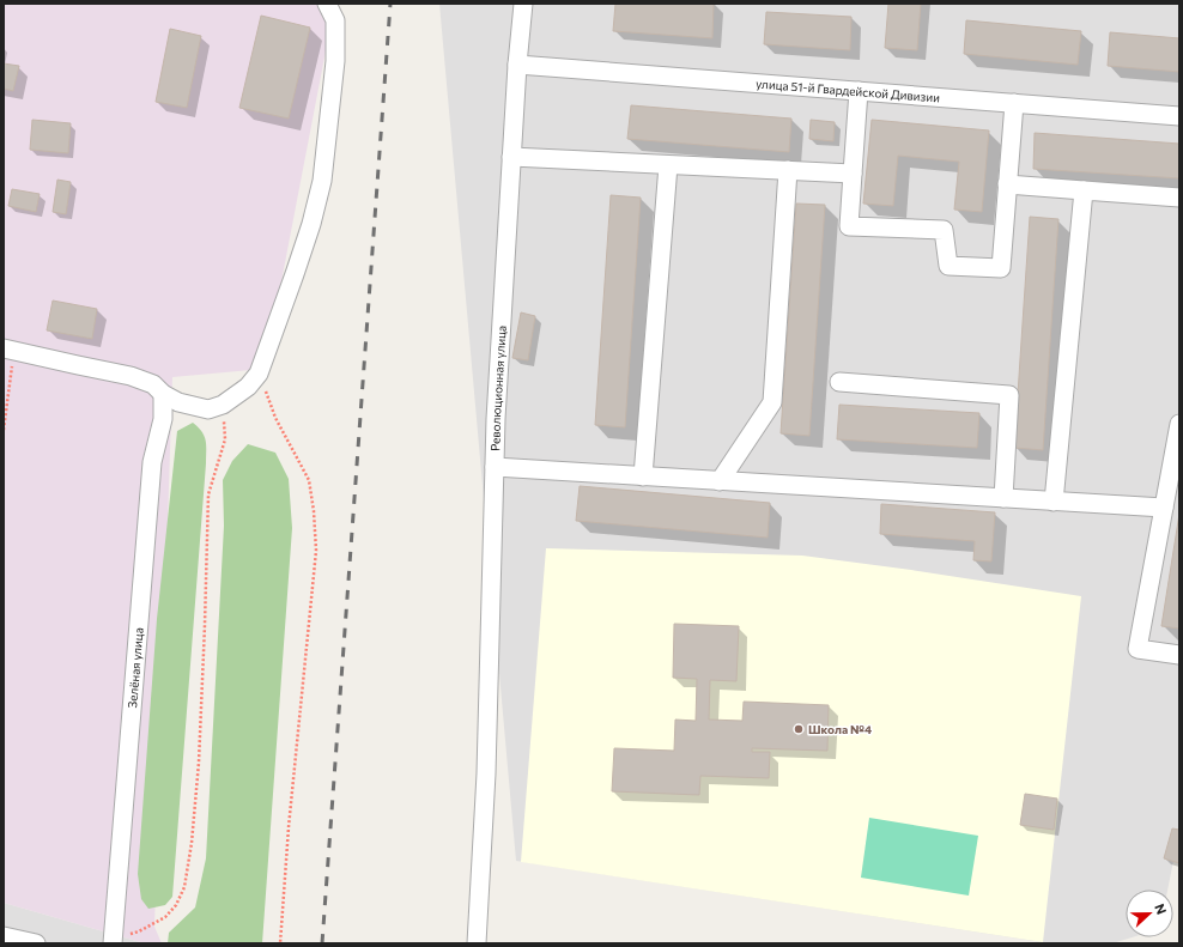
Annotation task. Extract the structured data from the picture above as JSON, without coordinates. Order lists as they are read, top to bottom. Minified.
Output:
{"streets":{"street":["улица 51-й Гвардейской Дивизии","Революционная улица","Зелёная улица"]},"crossings":[["улица 51-й Гвардейской Дивизии","Революционная улица"]],"places":["Школа №4"],"north":"right"}
